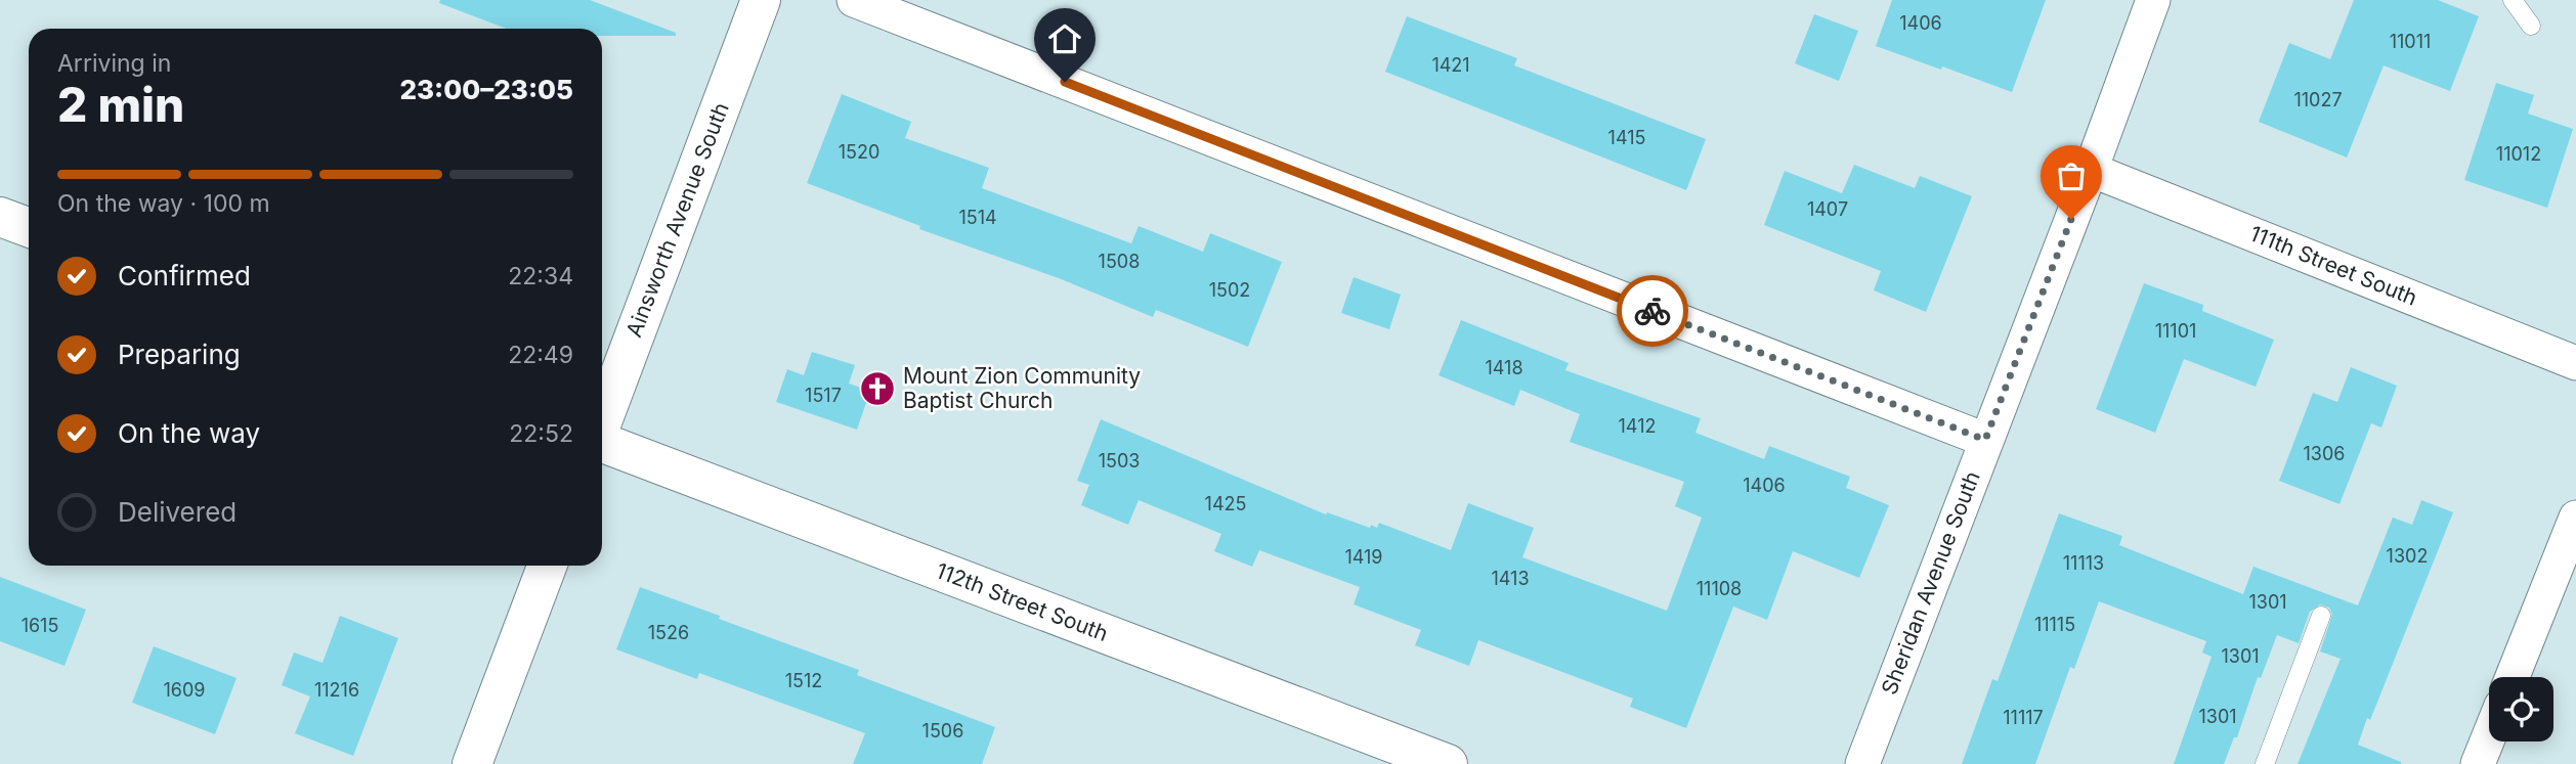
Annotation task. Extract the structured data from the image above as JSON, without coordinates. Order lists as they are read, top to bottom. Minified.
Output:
{"streets":{"main road":["Ainsworth Avenue South","112th Street South"],"street":["111th Street South","Sheridan Avenue South"]},"crossings":[["111th Street South","Sheridan Avenue South"]],"places":{"church":["Mount Zion Community Baptist Church"]},"house_numbers":["1406","11011","1421","11027","1415","1520","11012","1407","1514","1508","1502","11101","1418","1517","1412","1306","1503","1406","1425","1302","1419","11113","1413","11108","1301","11115","1615","1526","1301","1512","1609","11216","1301","11117","1506"],"page":{"heading":["2 min","Arriving in","23:00–23:05"],"bar":"On the way · 100 m","list":[["Confirmed","22:34"],["Preparing","22:49"],["On the way","22:52"],"Delivered"]}}
